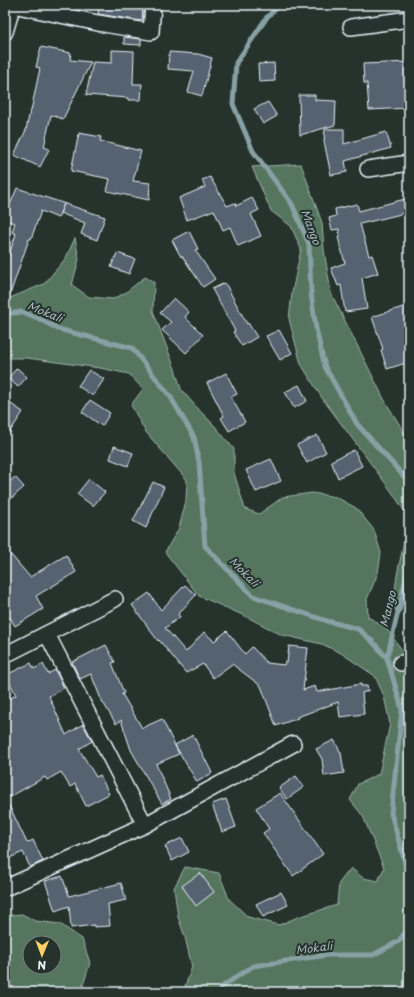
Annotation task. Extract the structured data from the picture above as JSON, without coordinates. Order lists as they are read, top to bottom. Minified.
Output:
{"water":["Mango","Mokali"],"north":"bottom"}
